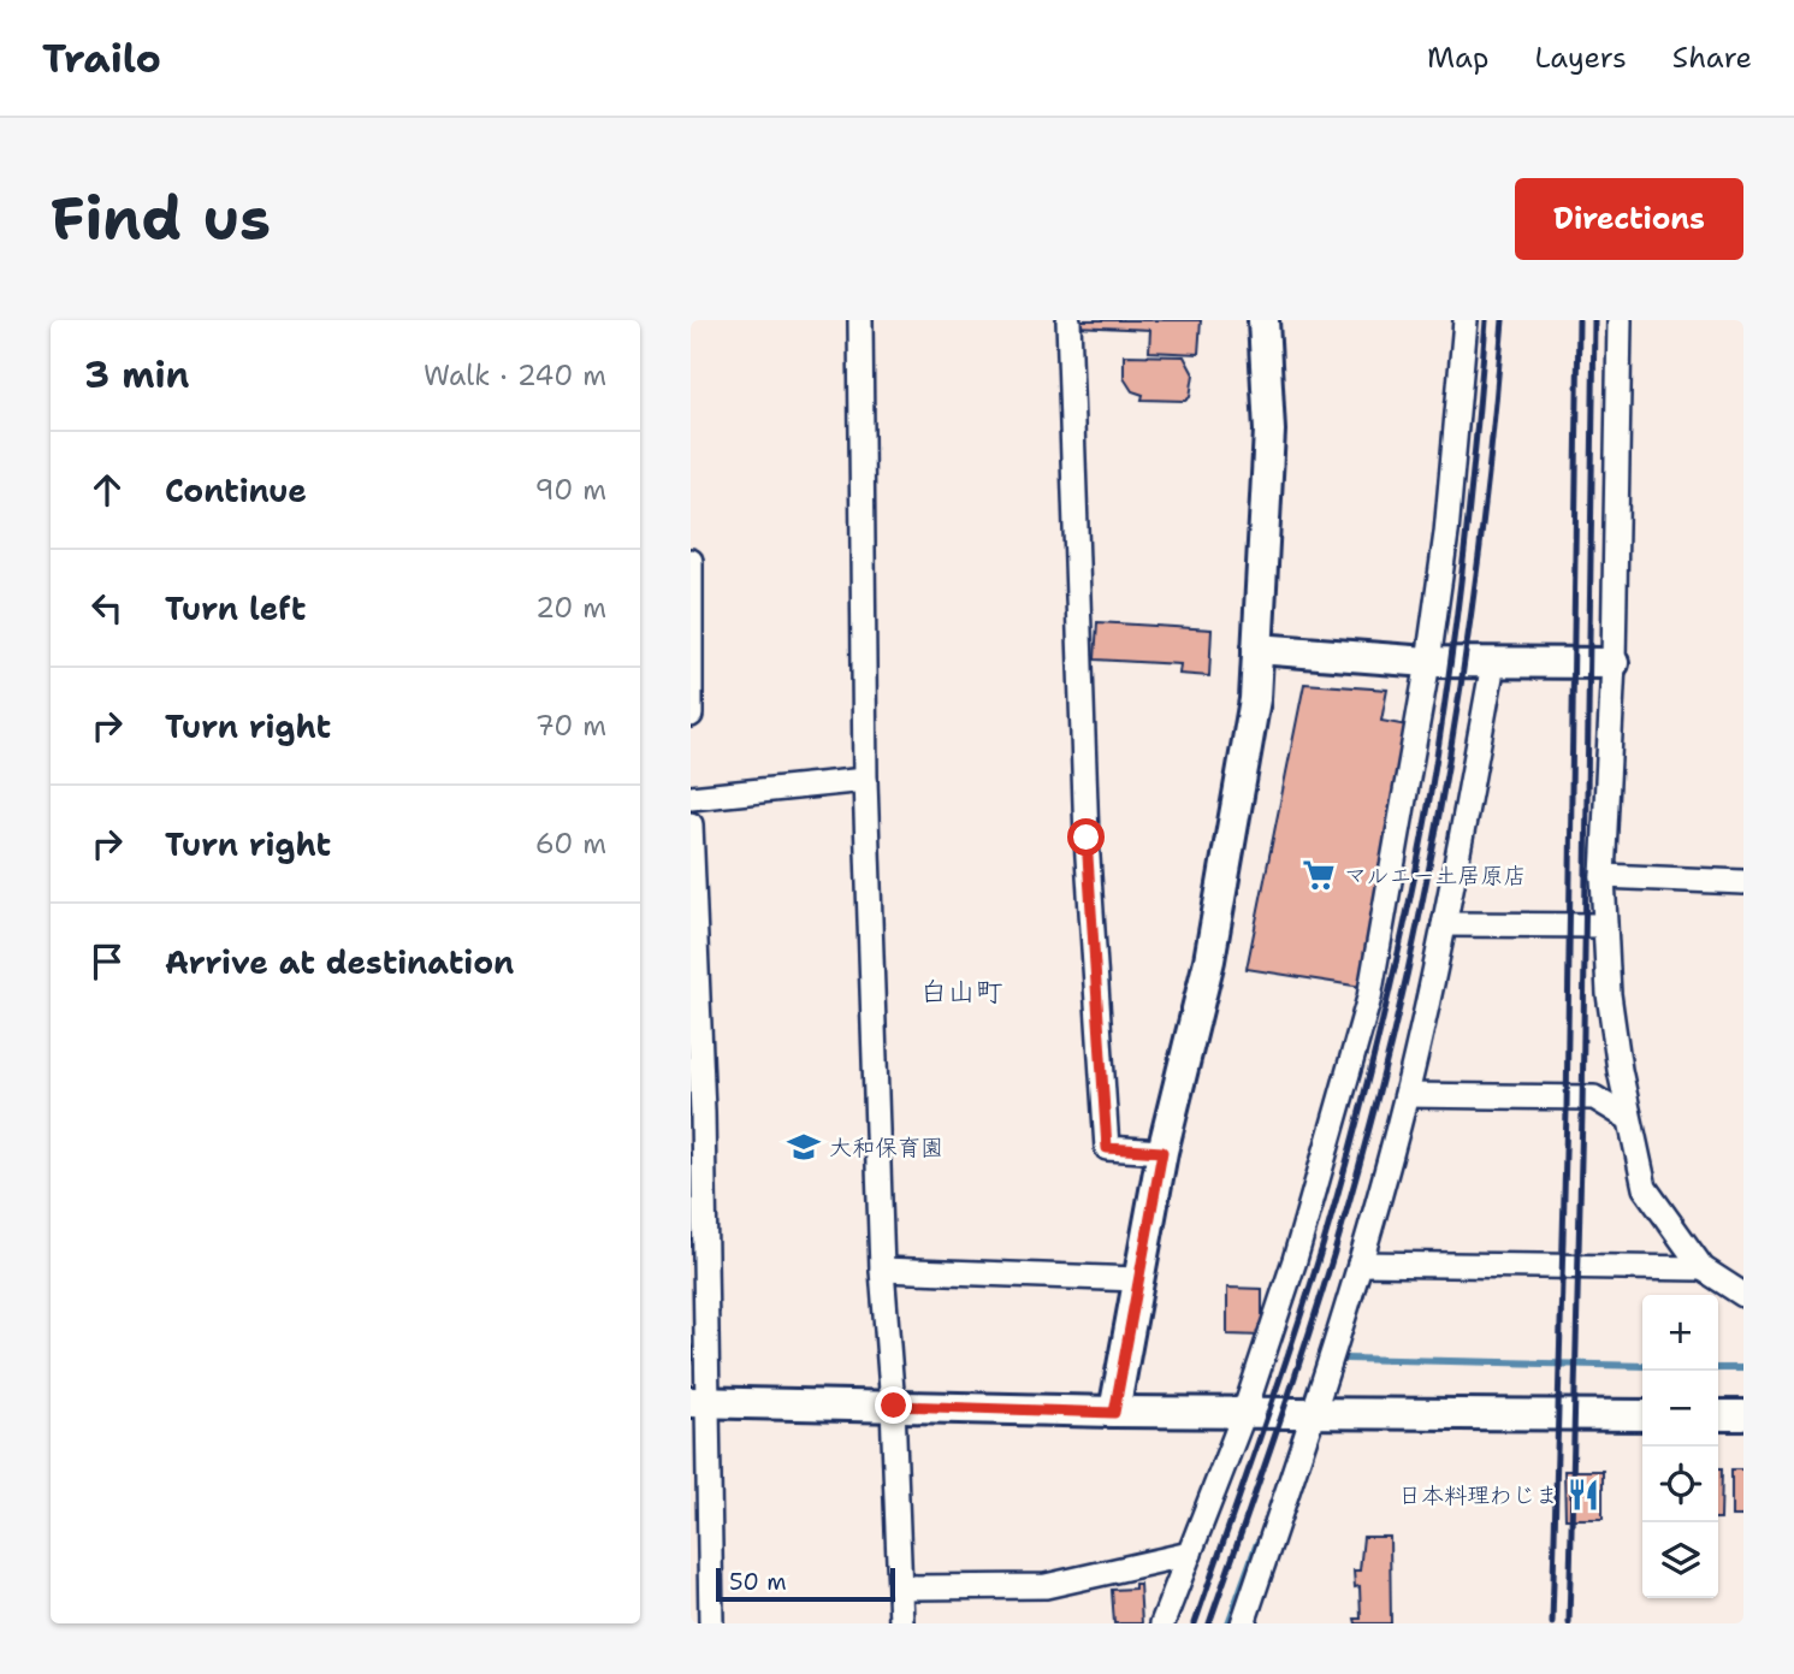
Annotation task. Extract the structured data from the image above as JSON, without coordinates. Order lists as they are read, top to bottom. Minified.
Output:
{"districts":["白山町"],"places":{"supermarket":["マルエー土居原店"],"school or university":["大和保育園"],"restaurant":["日本料理わじま"]},"scale_bar":"50 m","page":{"header":"Trailo","nav":["Map","Layers","Share"],"buttons":"Directions","title":"Find us","heading":["3 min","Walk · 240 m"],"list":[["Continue","90 m"],["Turn left","20 m"],["Turn right","70 m"],["Turn right","60 m"],"Arrive at destination"],"map_buttons":["+","−"],"scale":"50 m"}}
